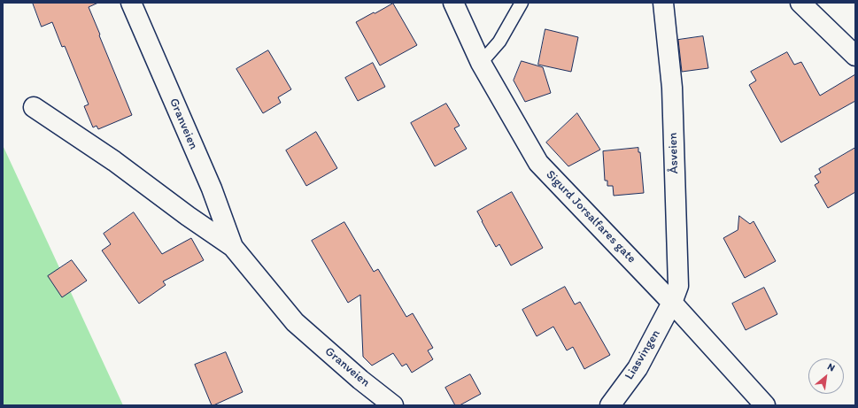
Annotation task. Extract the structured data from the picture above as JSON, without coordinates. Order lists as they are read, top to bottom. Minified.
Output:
{"streets":{"street":["Granveien","Åsveien","Sigurd Jorsalfares gate","Liasvingen"]},"crossings":[["Åsveien","Sigurd Jorsalfares gate"],["Åsveien","Liasvingen"],["Sigurd Jorsalfares gate","Liasvingen"]],"north":"top right"}
